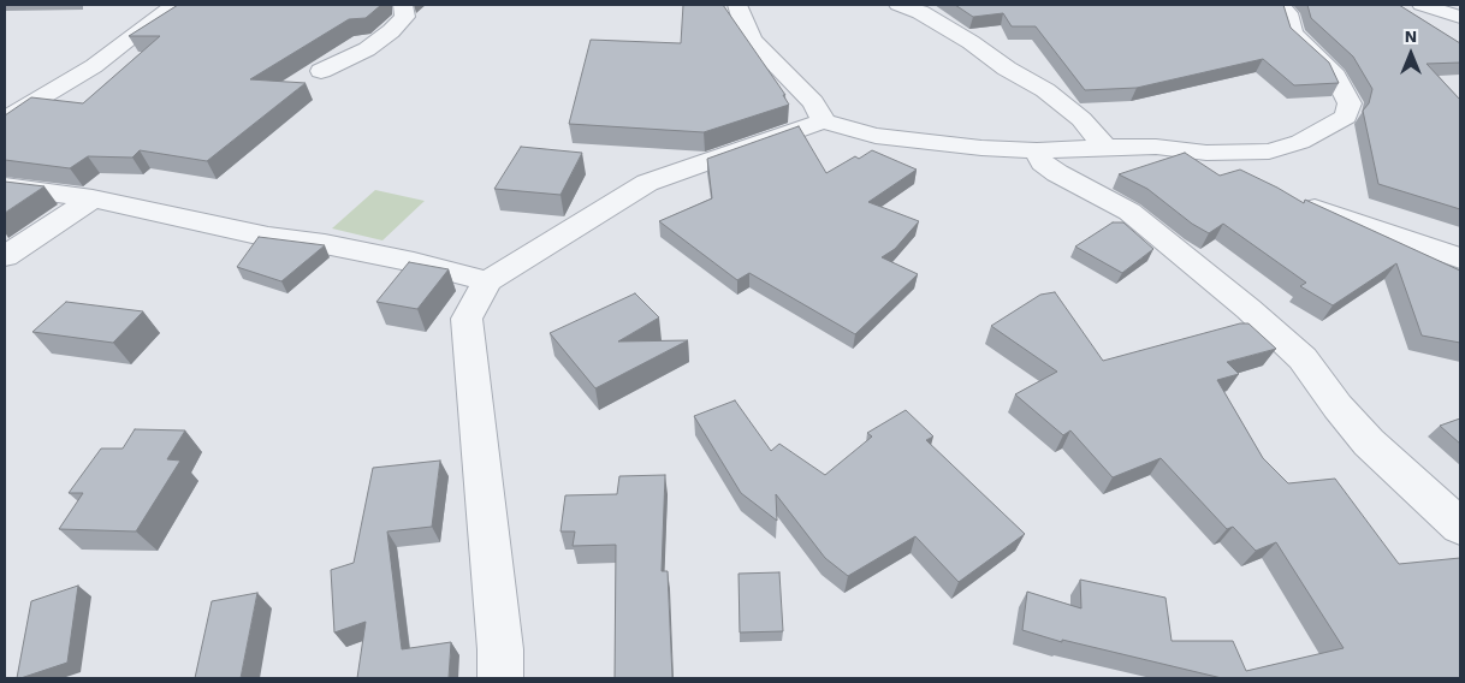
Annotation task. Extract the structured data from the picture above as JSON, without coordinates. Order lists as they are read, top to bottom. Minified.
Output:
{"north":"top"}
